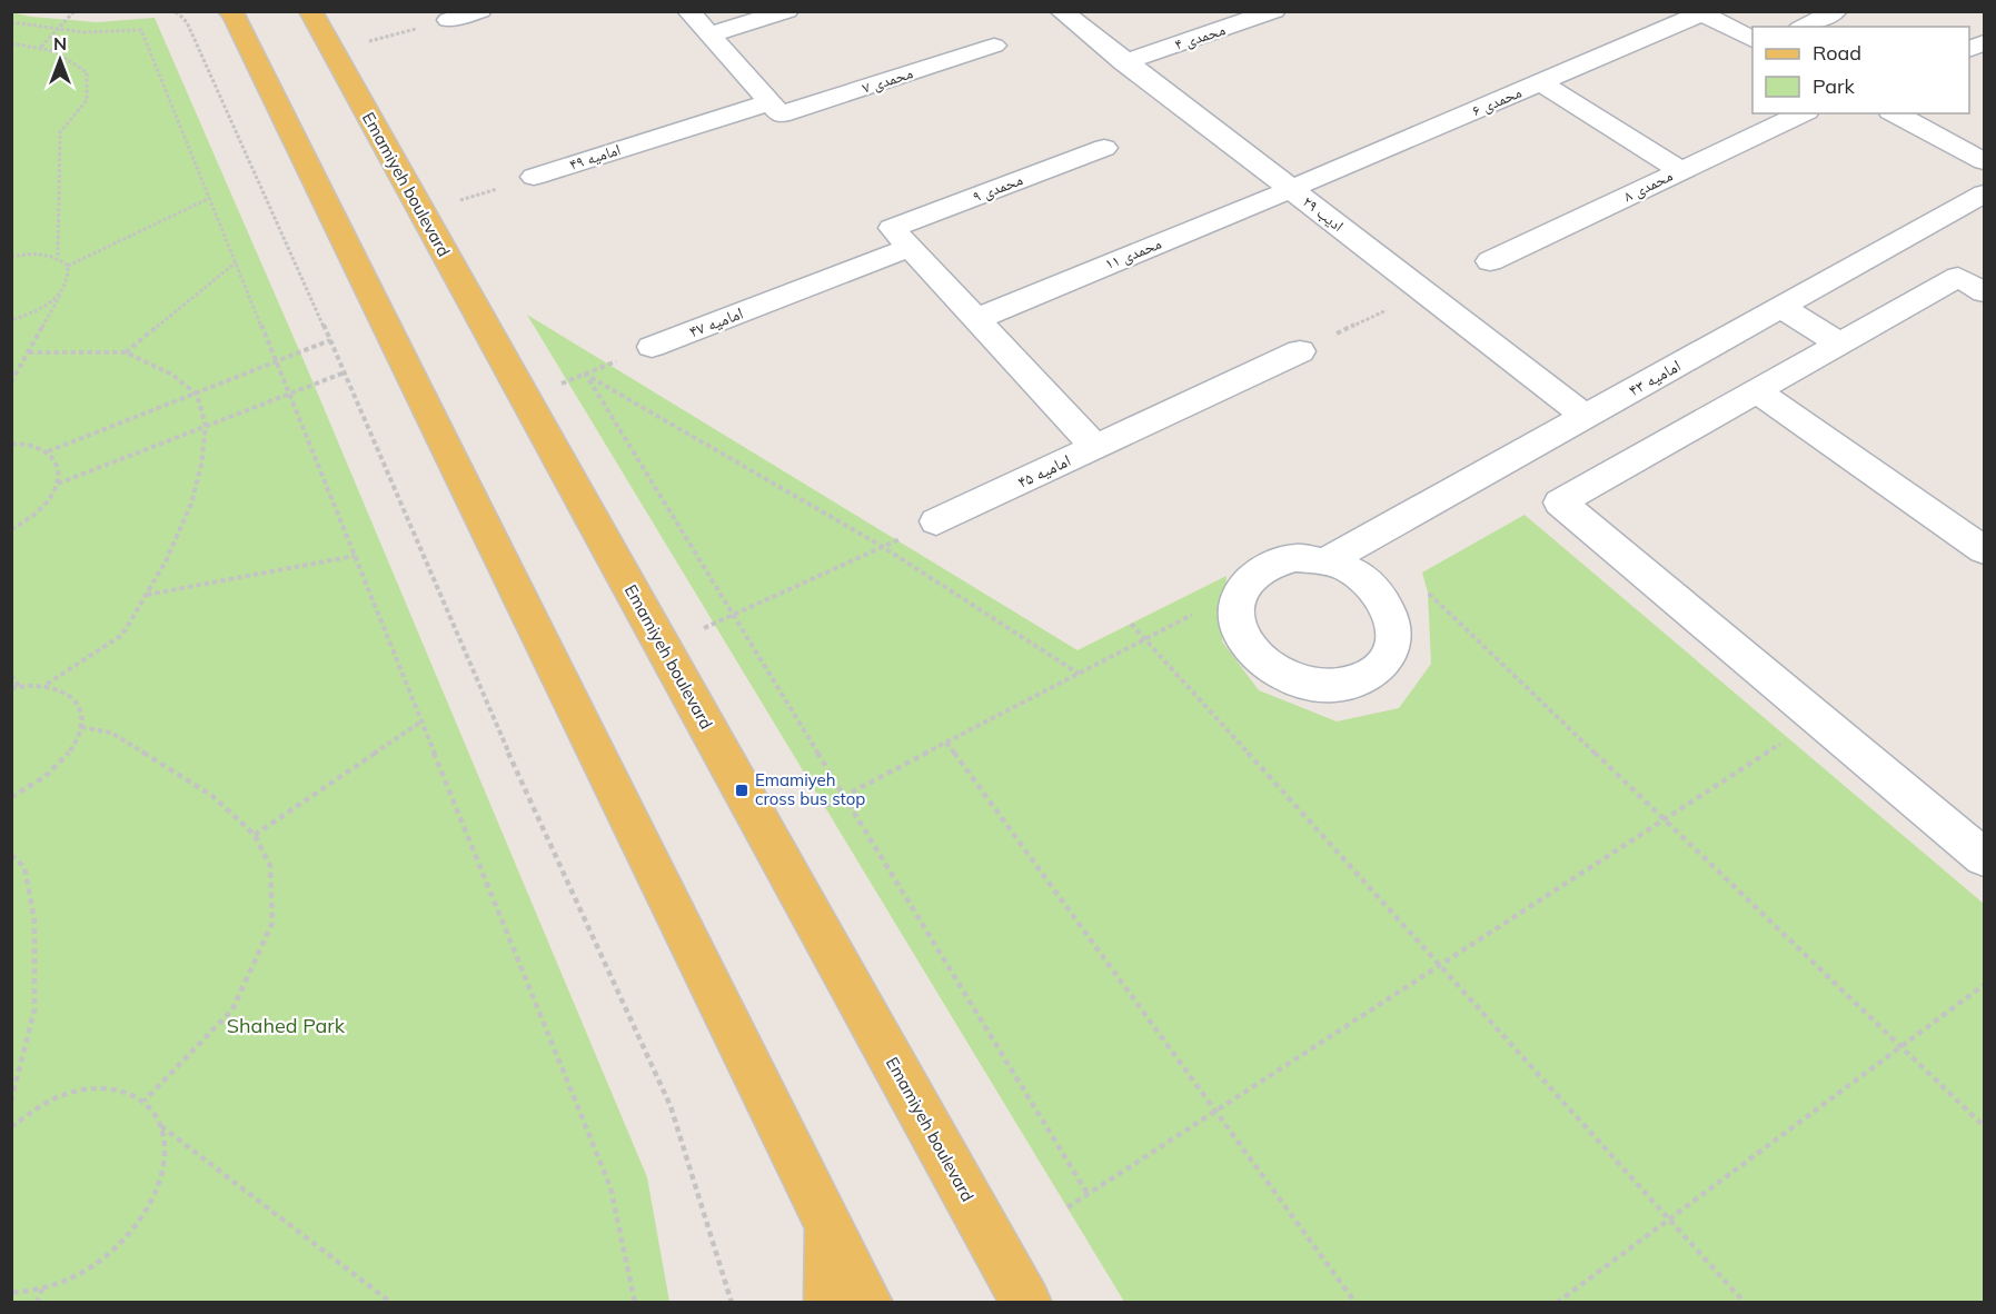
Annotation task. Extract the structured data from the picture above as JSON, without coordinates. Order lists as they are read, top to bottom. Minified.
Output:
{"streets":{"main road":["Emamiyeh boulevard"],"street":["محمدی ۴","محمدی ۷","محمدی ۶","امامیه ۴۹","محمدی ۸","محمدی ۹","ادیب ۲۹","محمدی ۱۱","امامیه ۴۷","امامیه ۴۳","امامیه ۴۵"]},"crossings":[["محمدی ۴","ادیب ۲۹"],["محمدی ۷","امامیه ۴۹"],["محمدی ۶","ادیب ۲۹"],["محمدی ۶","محمدی ۱۱"],["محمدی ۹","امامیه ۴۷"],["ادیب ۲۹","محمدی ۱۱"],["ادیب ۲۹","امامیه ۴۳"]],"parks":["Shahed Park"],"places":{"transit":["Emamiyeh cross bus stop"]},"legend":["Road","Park"],"north":"top"}
